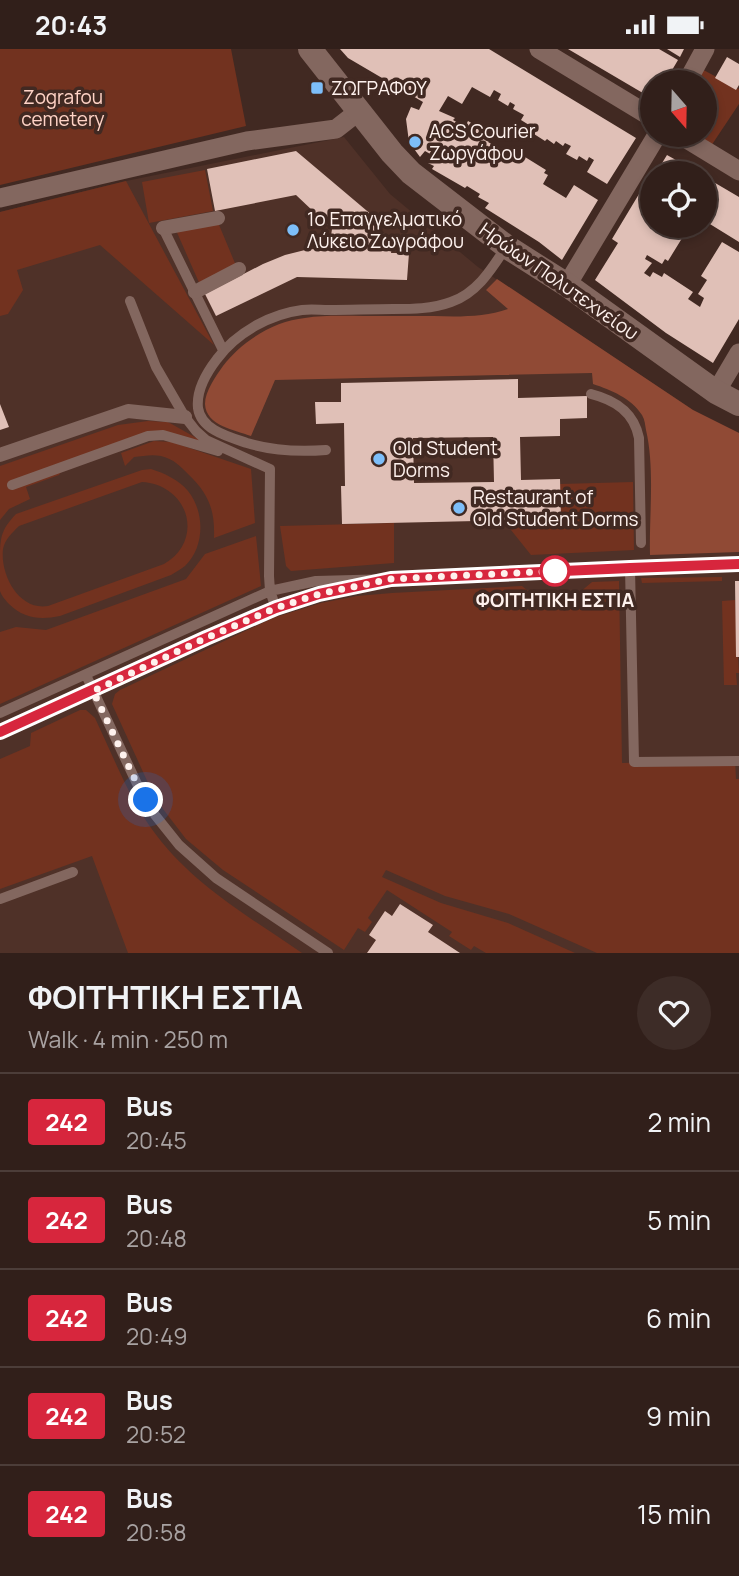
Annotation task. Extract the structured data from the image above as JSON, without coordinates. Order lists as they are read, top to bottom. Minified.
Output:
{"streets":{"street":["Ηρώων Πολυτεχνείου"]},"parks":["Zografou cemetery"],"places":{"transit":["ΖΩΓΡΑΦΟΥ"],"other":["ACS Courier Ζωργάφου","1ο Επαγγελματικό Λύκειο Ζωγράφου","Old Student Dorms","Restaurant of Old Student Dorms","ΦΟΙΤΗΤΙΚΗ ΕΣΤΙΑ"]},"lines":["bus line 242"],"north":"bottom","page":{"status":"20:43","heading":["ΦΟΙΤΗΤΙΚΗ ΕΣΤΙΑ","Walk · 4 min · 250 m"],"list":[{"mark":"242","name":"Bus","note":"20:45","value":"2 min"},{"mark":"242","name":"Bus","note":"20:48","value":"5 min"},{"mark":"242","name":"Bus","note":"20:49","value":"6 min"},{"mark":"242","name":"Bus","note":"20:52","value":"9 min"},{"mark":"242","name":"Bus","note":"20:58","value":"15 min"}]}}
